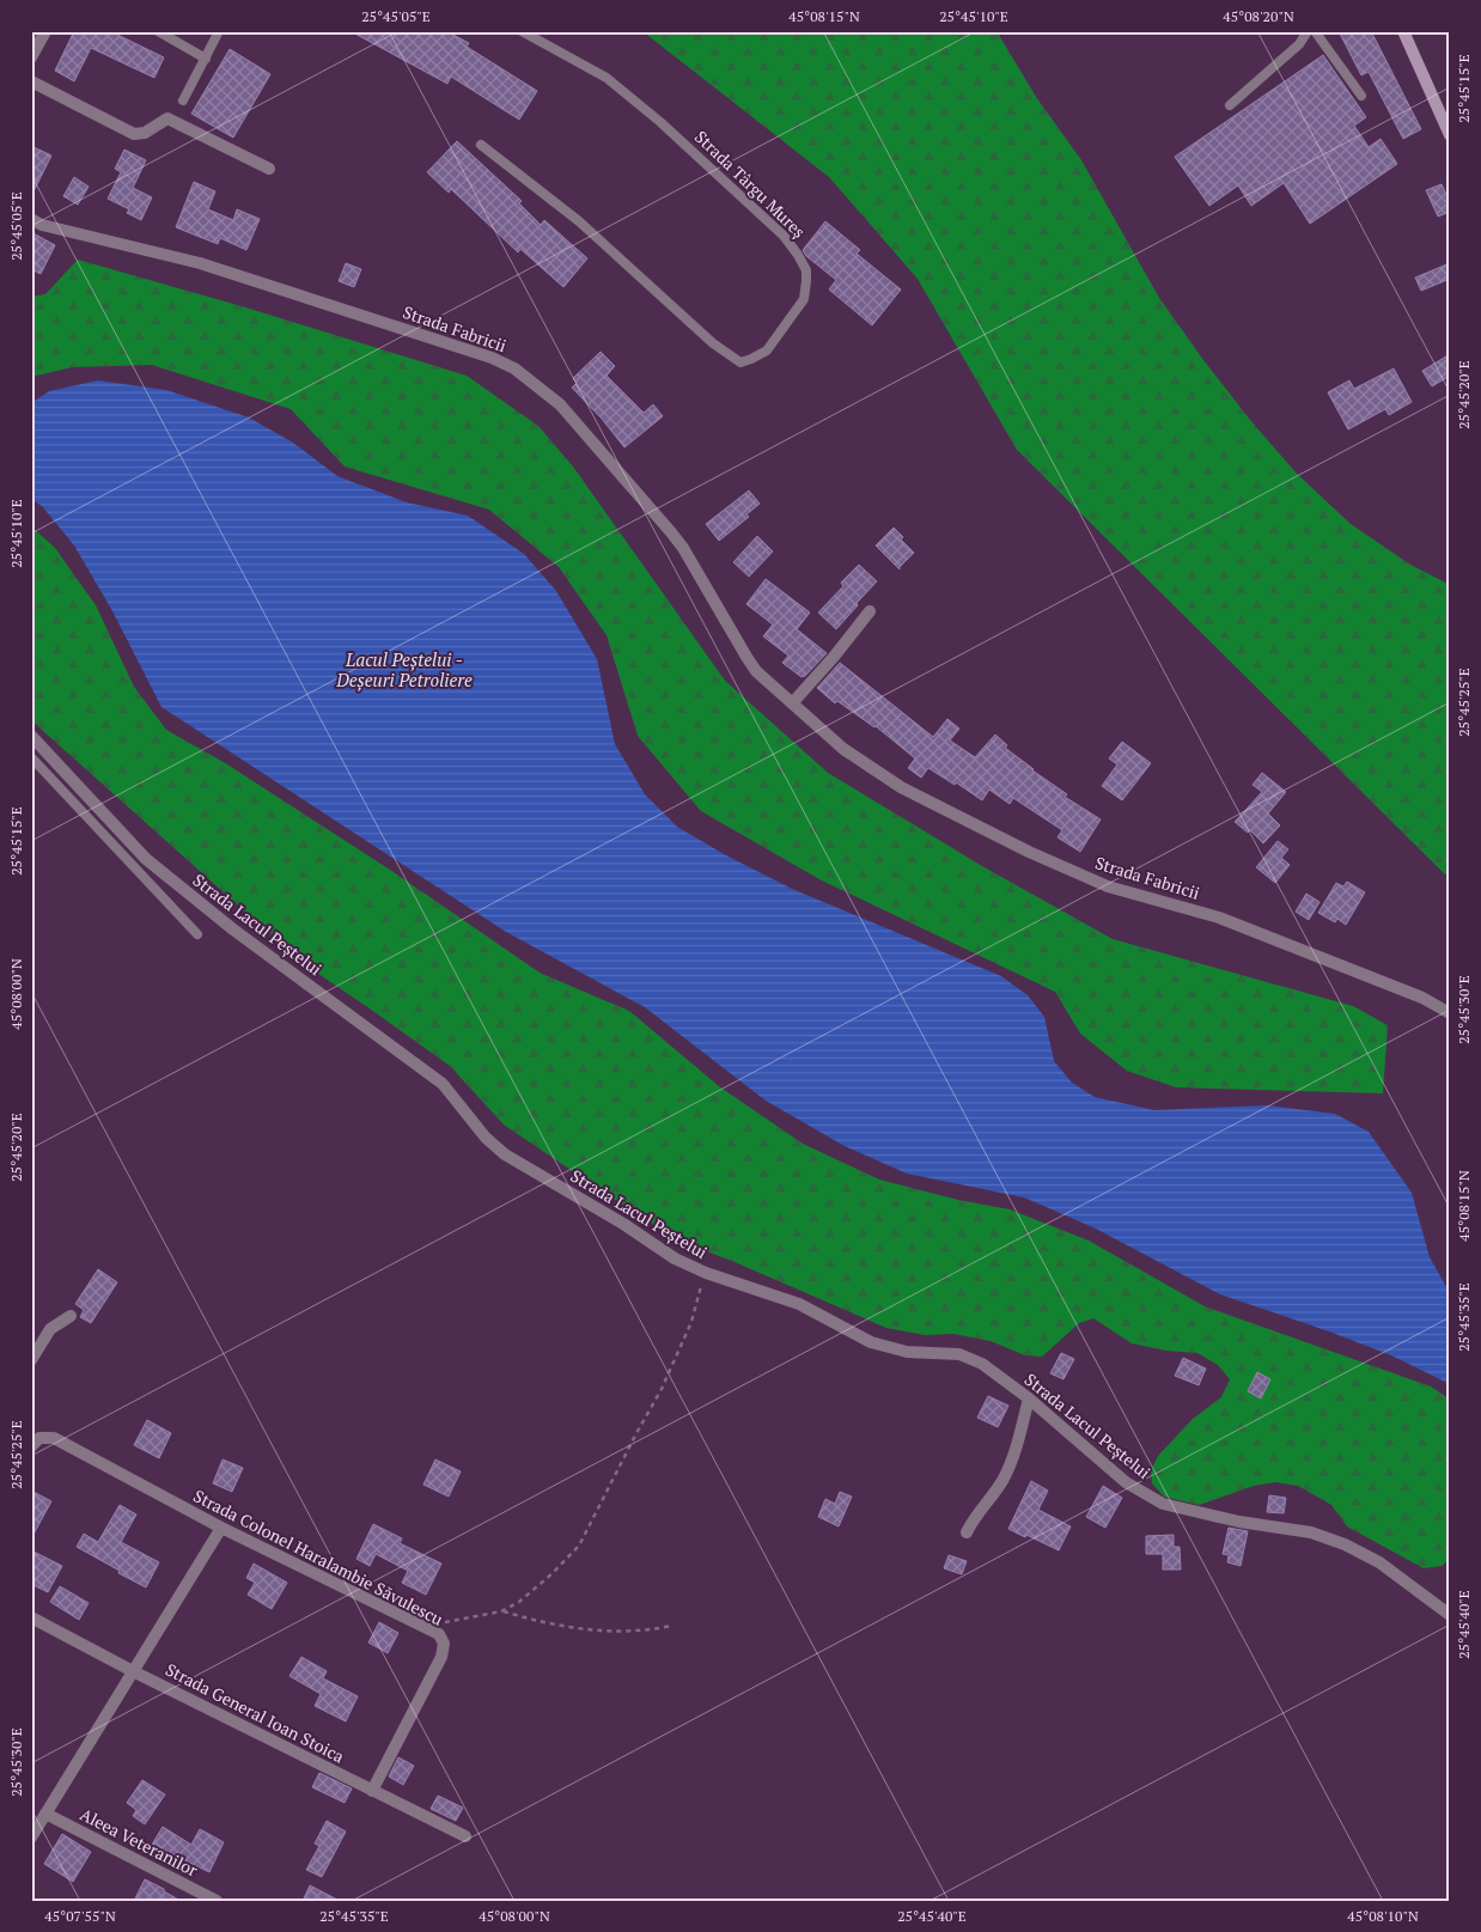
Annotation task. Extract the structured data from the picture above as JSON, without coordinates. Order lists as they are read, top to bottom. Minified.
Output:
{"streets":{"street":["Strada Fabricii","Strada Lacul Peștelui","Strada Colonel Haralambie Săvulescu","Strada General Ioan Stoica","Aleea Veteranilor"],"lane":["Strada Târgu Mureș"]},"crossings":[["Strada Colonel Haralambie Săvulescu","Strada General Ioan Stoica"]],"water":["Lacul Peștelui - Deșeuri Petroliere"],"coordinates":["25°45'05\"E","45°08'15\"N","25°45'10\"E","45°08'20\"N","25°45'15\"E","25°45'20\"E","25°45'25\"E","45°08'00\"N","25°45'30\"E","25°45'35\"E","25°45'40\"E","45°07'55\"N","45°08'10\"N"]}
